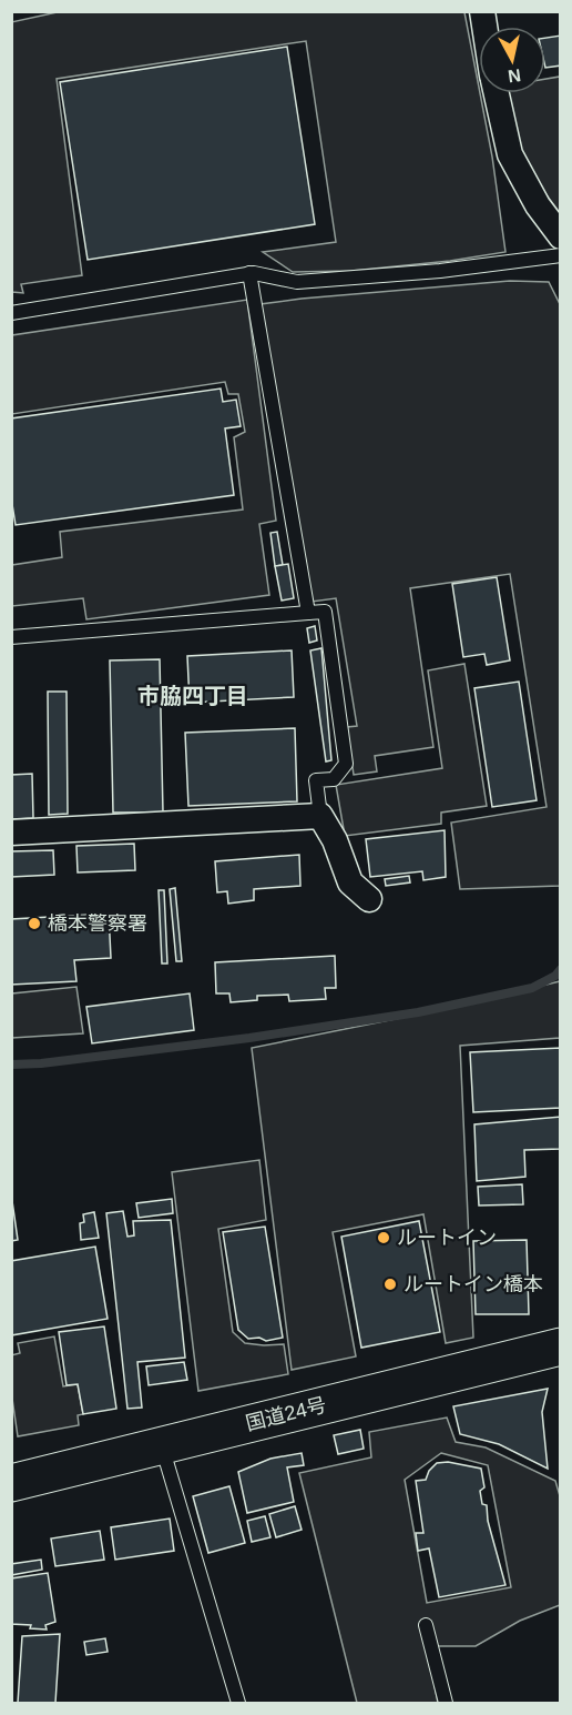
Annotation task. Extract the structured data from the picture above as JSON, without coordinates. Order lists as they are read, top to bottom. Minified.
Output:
{"streets":{"highway":["国道24号"]},"districts":["市脇四丁目"],"places":["橋本警察署","ルートイン","ルートイン橋本"],"north":"bottom"}
